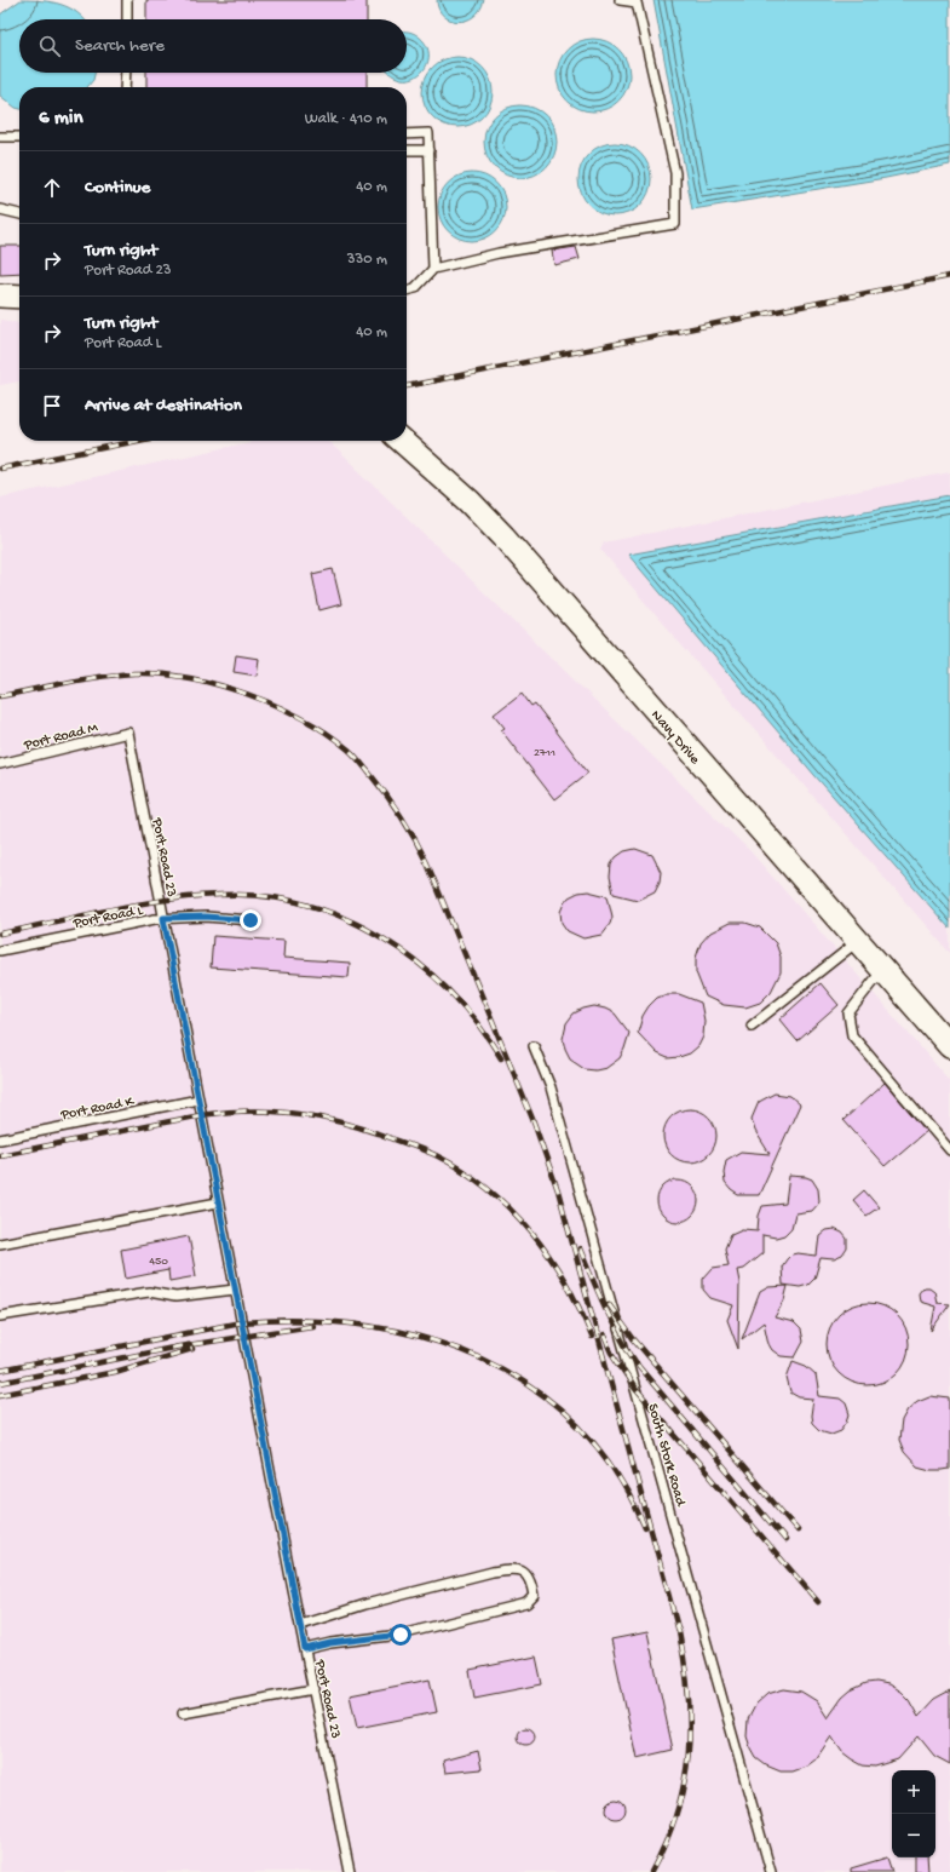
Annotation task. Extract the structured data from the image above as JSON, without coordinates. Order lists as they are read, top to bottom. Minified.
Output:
{"streets":{"street":["Navy Drive"],"lane":["Port Road M","Port Road 23","Port Road L","Port Road K","South Stork Road"]},"crossings":[["Port Road M","Port Road 23"],["Port Road 23","Port Road L"],["Port Road 23","Port Road K"]],"house_numbers":["2711","450"],"page":{"search":"Search here","heading":["6 min","Walk · 410 m"],"list":[["Continue","40 m"],["Turn right","Port Road 23","330 m"],["Turn right","Port Road L","40 m"],"Arrive at destination"],"map_buttons":["+","−"]}}
